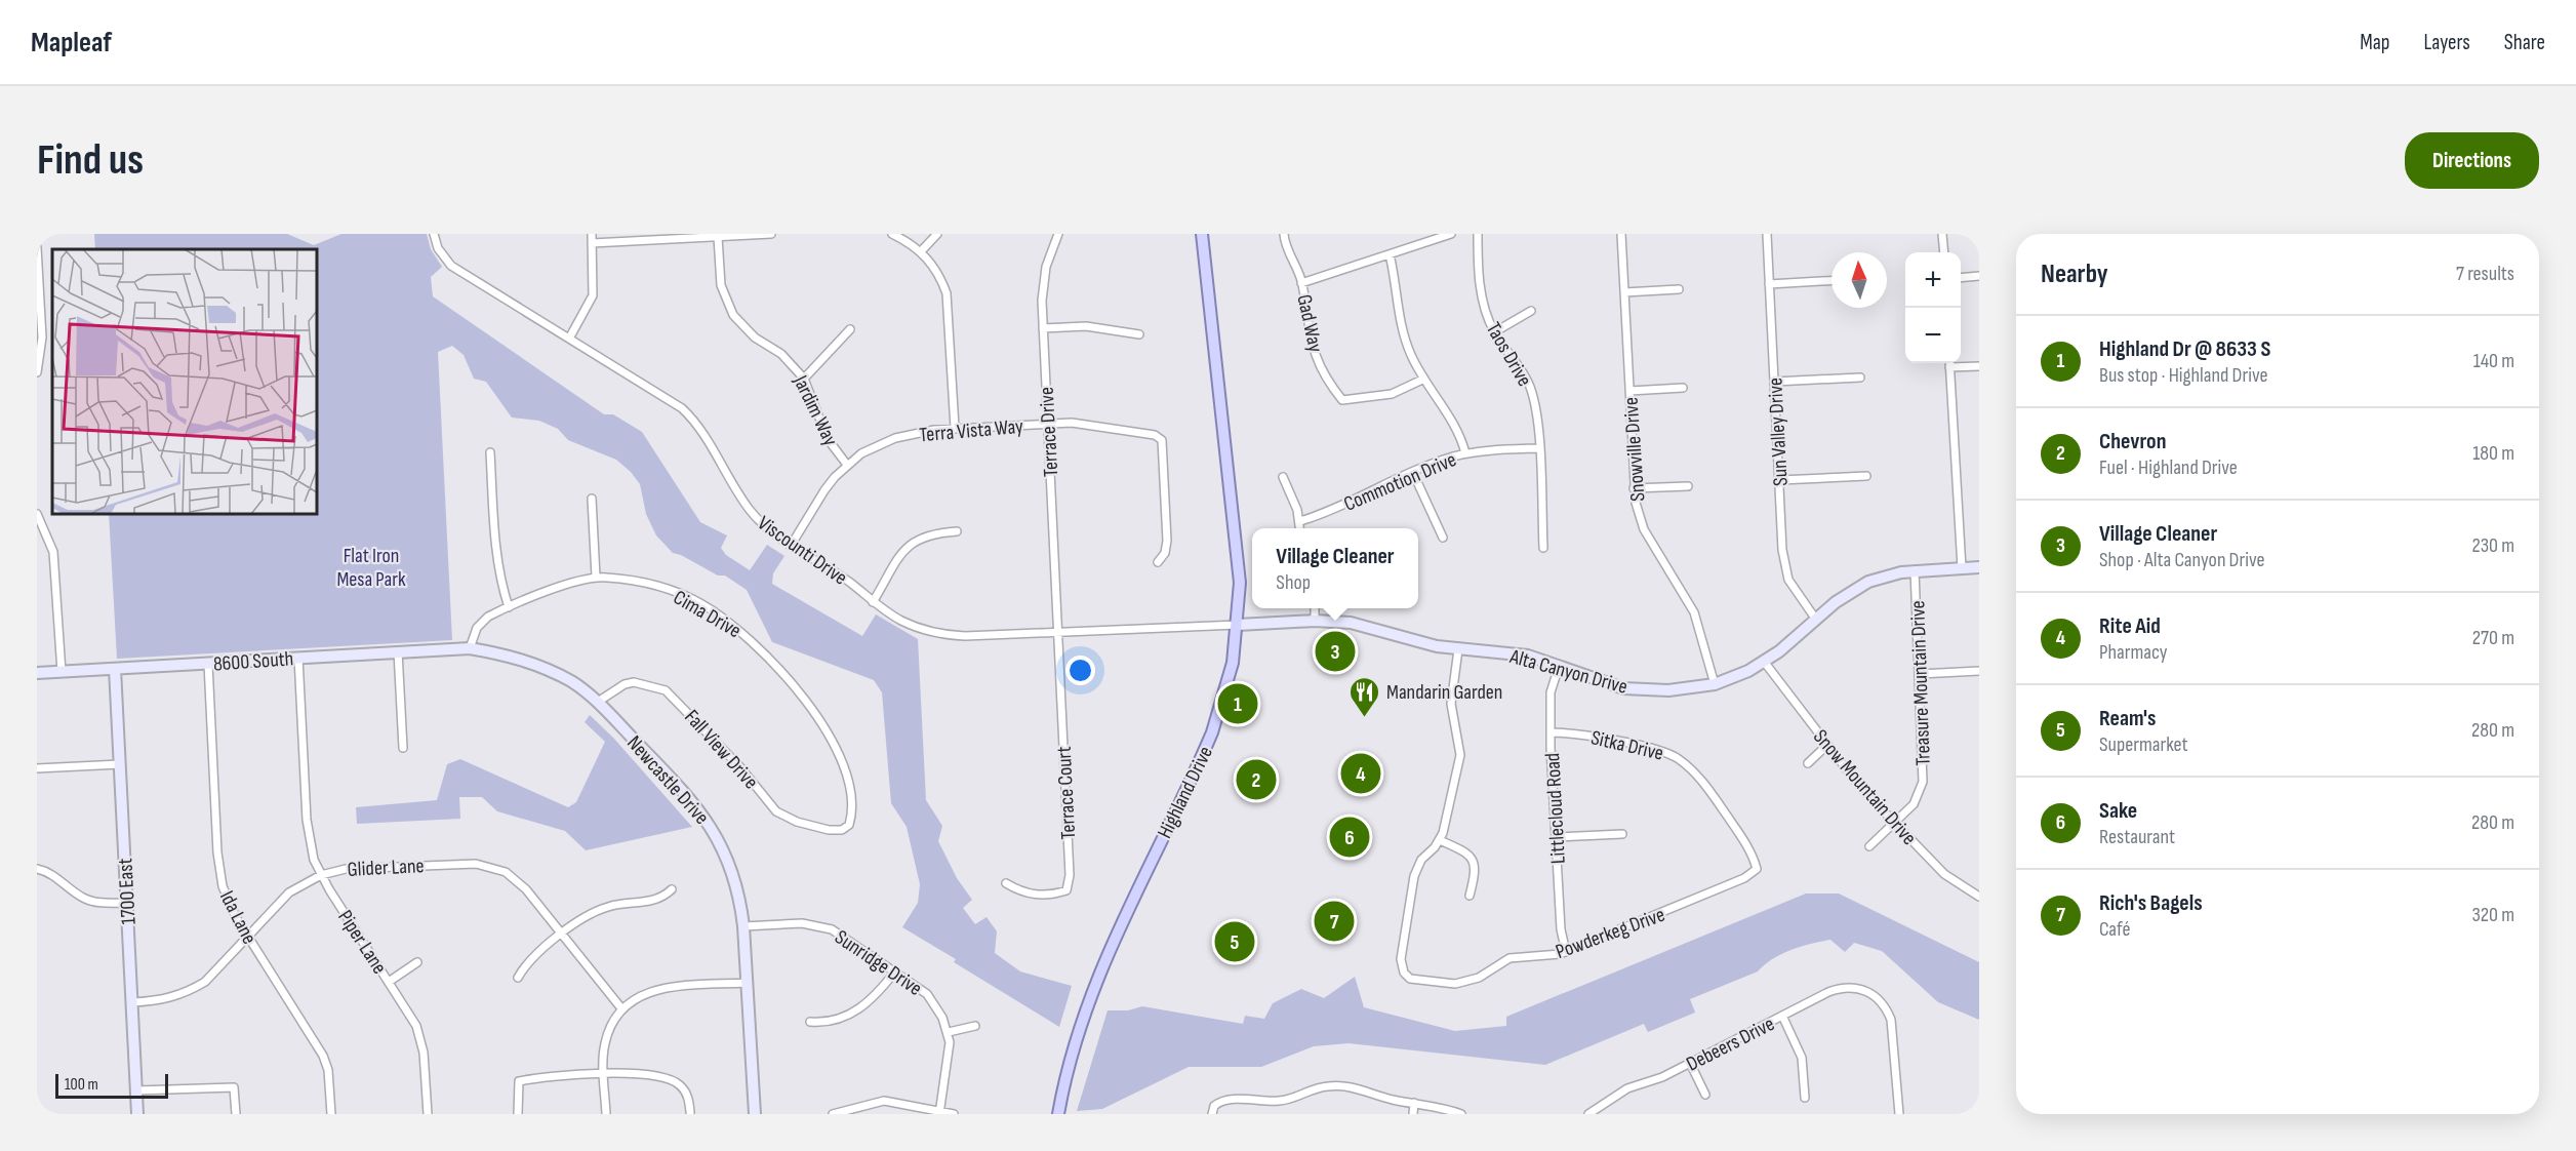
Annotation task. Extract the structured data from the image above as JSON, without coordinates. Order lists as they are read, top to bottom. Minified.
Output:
{"streets":{"main road":["Highland Drive"],"street":["Gad Way","Taos Drive","Jardim Way","Terra Vista Way","Terrace Drive","Sun Valley Drive","Snowville Drive","Commotion Drive","Viscounti Drive","Cima Drive","8600 South","Alta Canyon Drive","Treasure Mountain Drive","Sitka Drive","Fall View Drive","Newcastle Drive","Snow Mountain Drive","Terrace Court","Littlecloud Road","Glider Lane","1700 East","Ida Lane","Powderkeg Drive","Piper Lane","Sunridge Drive","Debeers Drive"]},"crossings":[["Taos Drive","Commotion Drive"],["Jardim Way","Terra Vista Way"],["Terra Vista Way","Terrace Drive"],["Terra Vista Way","Viscounti Drive"],["Terrace Drive","Viscounti Drive"],["Terrace Drive","Terrace Court"],["Sun Valley Drive","Alta Canyon Drive"],["Snowville Drive","Alta Canyon Drive"],["Viscounti Drive","Alta Canyon Drive"],["Viscounti Drive","Highland Drive"],["Viscounti Drive","Terrace Court"],["Cima Drive","8600 South"],["Cima Drive","Fall View Drive"],["Cima Drive","Newcastle Drive"],["8600 South","Newcastle Drive"],["8600 South","1700 East"],["8600 South","Ida Lane"],["8600 South","Piper Lane"],["Alta Canyon Drive","Treasure Mountain Drive"],["Alta Canyon Drive","Snow Mountain Drive"],["Alta Canyon Drive","Highland Drive"],["Alta Canyon Drive","Littlecloud Road"],["Treasure Mountain Drive","Snow Mountain Drive"],["Sitka Drive","Littlecloud Road"],["Sitka Drive","Powderkeg Drive"],["Fall View Drive","Newcastle Drive"],["Newcastle Drive","Sunridge Drive"],["Littlecloud Road","Powderkeg Drive"],["Glider Lane","1700 East"],["Glider Lane","Ida Lane"],["Glider Lane","Piper Lane"]],"parks":["Flat Iron Mesa Park"],"places":{"restaurant":["Mandarin Garden"]},"scale_bar":"100 m","north":"top","page":{"header":"Mapleaf","nav":["Map","Layers","Share"],"buttons":"Directions","title":"Find us","heading":["Nearby","7 results"],"map_buttons":["+","−"],"list":[{"mark":"1","name":"Highland Dr @ 8633 S","note":"Bus stop · Highland Drive","value":"140 m"},{"mark":"2","name":"Chevron","note":"Fuel · Highland Drive","value":"180 m"},{"mark":"3","name":"Village Cleaner","note":"Shop · Alta Canyon Drive","value":"230 m"},{"mark":"4","name":"Rite Aid","note":"Pharmacy","value":"270 m"},{"mark":"5","name":"Ream's","note":"Supermarket","value":"280 m"},{"mark":"6","name":"Sake","note":"Restaurant","value":"280 m"},{"mark":"7","name":"Rich's Bagels","note":"Café","value":"320 m"}],"popup":["Village Cleaner","Shop"],"pins":["3","1","4","2","6","7","5"],"scale":"100 m"}}
